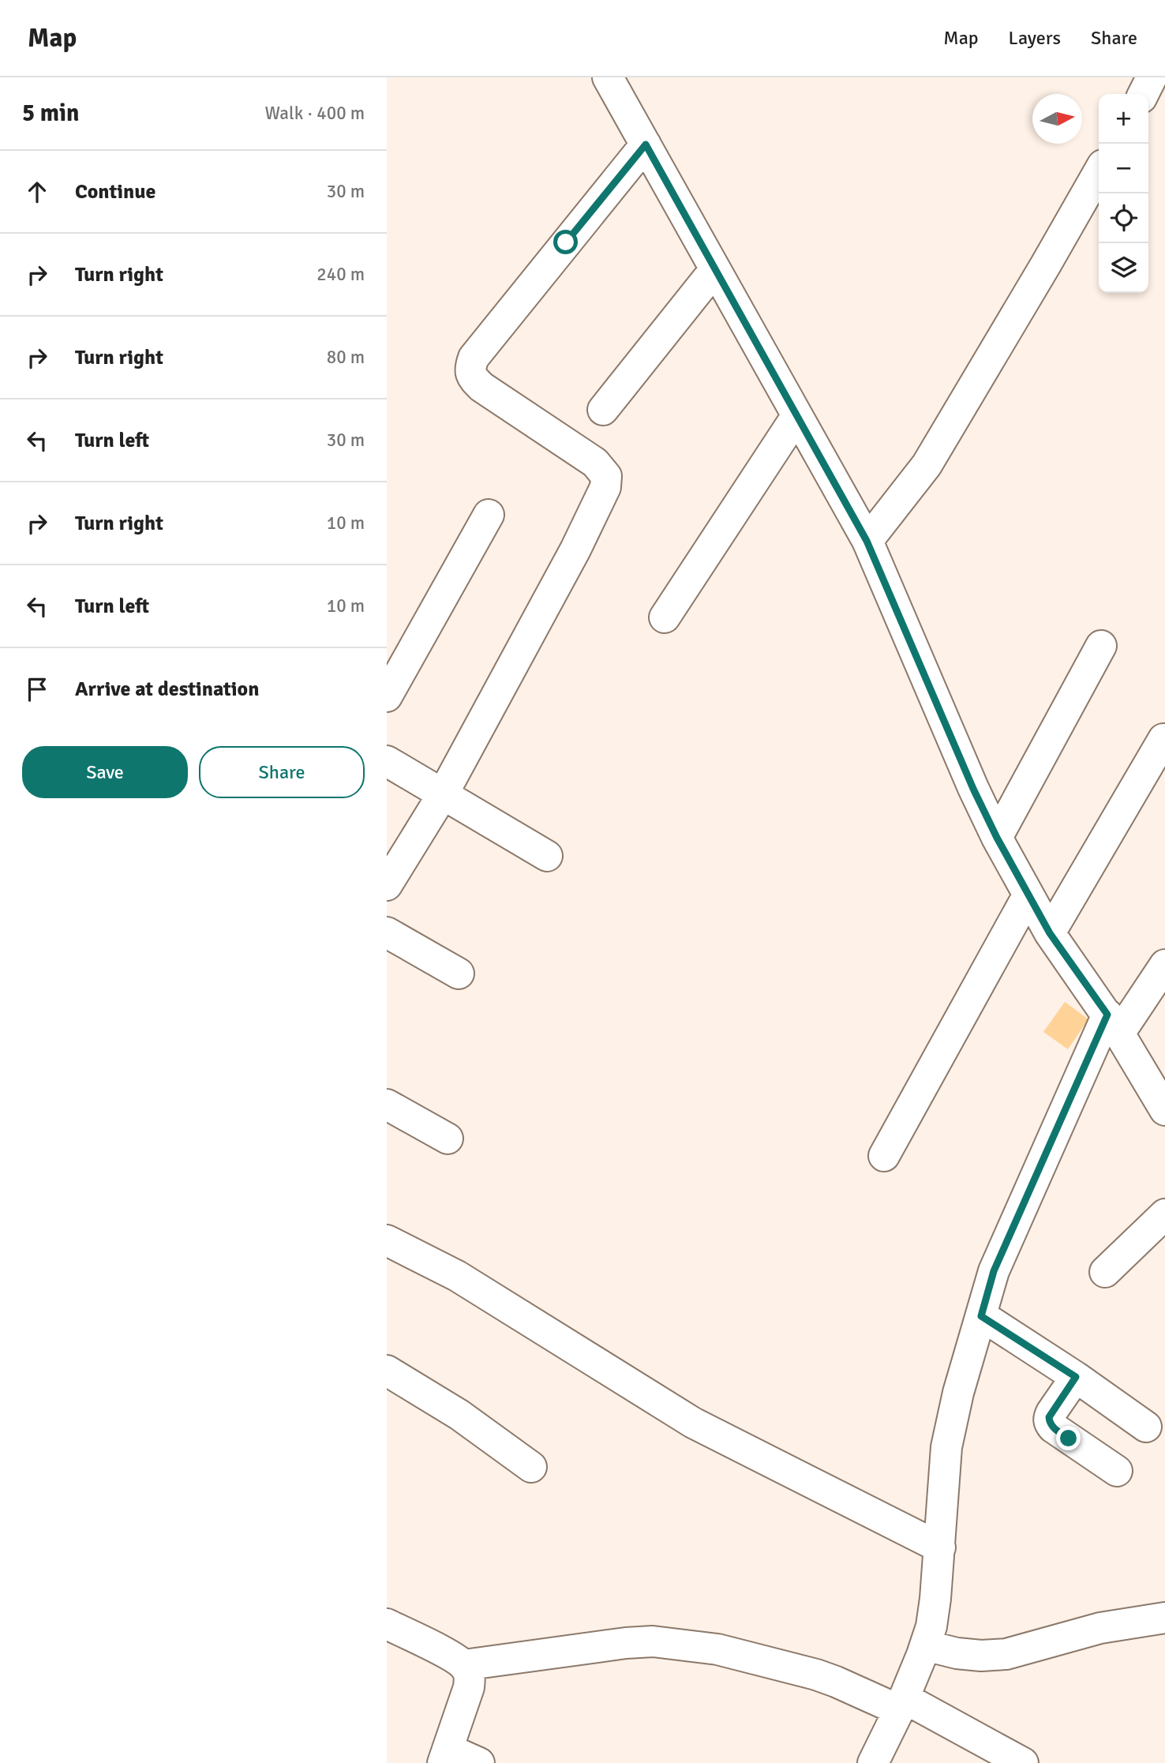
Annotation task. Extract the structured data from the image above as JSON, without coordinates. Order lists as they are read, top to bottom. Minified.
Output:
{"north":"right","page":{"header":"Map","nav":["Map","Layers","Share"],"heading":["5 min","Walk · 400 m"],"map_buttons":["+","−"],"list":[["Continue","30 m"],["Turn right","240 m"],["Turn right","80 m"],["Turn left","30 m"],["Turn right","10 m"],["Turn left","10 m"],"Arrive at destination"],"buttons":["Save","Share"]}}
